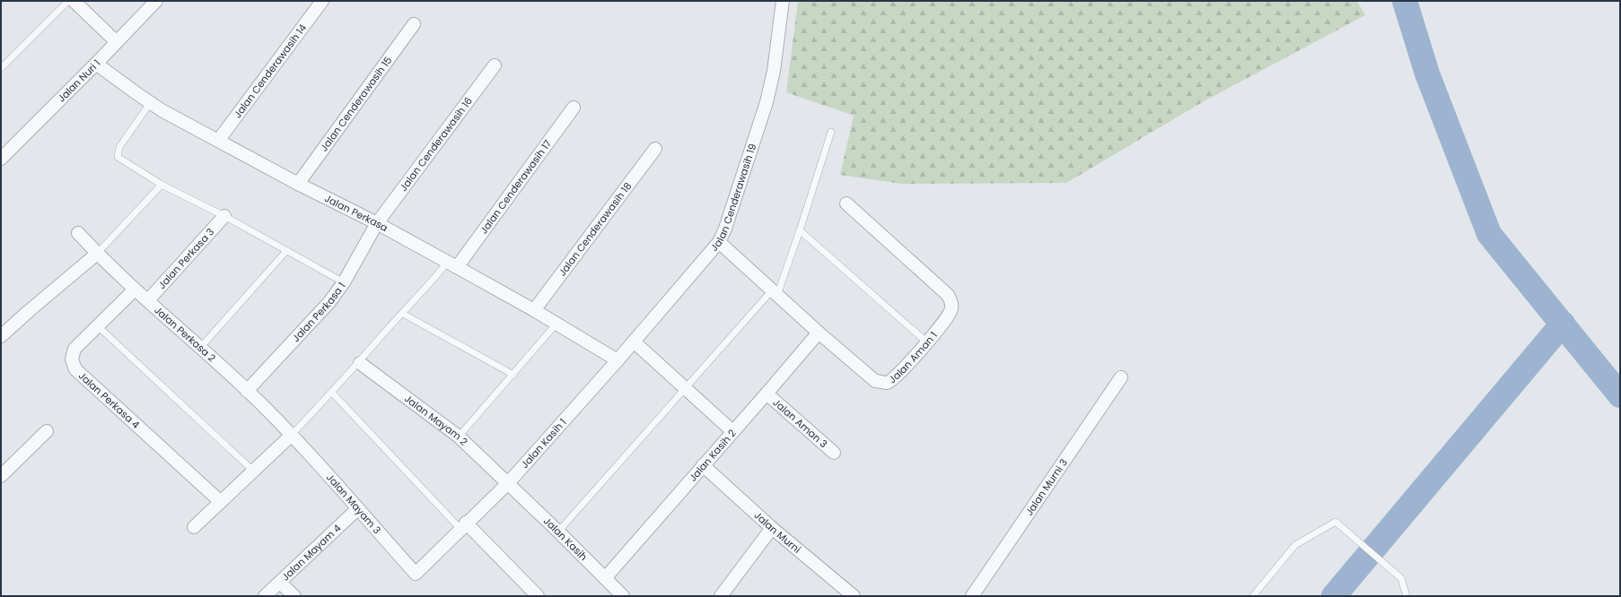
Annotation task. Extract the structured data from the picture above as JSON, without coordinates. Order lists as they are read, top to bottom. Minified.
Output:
{"streets":{"street":["Jalan Cenderawasih 14","Jalan Nuri 1","Jalan Cenderawasih 15","Jalan Cenderawasih 16","Jalan Cenderawasih 17","Jalan Cenderawasih 19","Jalan Perkasa","Jalan Cenderawasih 18","Jalan Perkasa 3","Jalan Perkasa 1","Jalan Perkasa 2","Jalan Aman 1","Jalan Perkasa 4","Jalan Mayam 2","Jalan Aman 3","Jalan Kasih 1","Jalan Kasih 2","Jalan Murni 3","Jalan Mayam 3","Jalan Murni","Jalan Kasih","Jalan Mayam 4"]},"crossings":[["Jalan Cenderawasih 14","Jalan Perkasa"],["Jalan Nuri 1","Jalan Perkasa"],["Jalan Cenderawasih 15","Jalan Perkasa"],["Jalan Cenderawasih 16","Jalan Perkasa"],["Jalan Cenderawasih 16","Jalan Perkasa 1"],["Jalan Cenderawasih 17","Jalan Perkasa"],["Jalan Cenderawasih 19","Jalan Perkasa"],["Jalan Cenderawasih 19","Jalan Aman 1"],["Jalan Cenderawasih 19","Jalan Kasih 1"],["Jalan Perkasa","Jalan Cenderawasih 18"],["Jalan Perkasa","Jalan Perkasa 1"],["Jalan Perkasa","Jalan Kasih 1"],["Jalan Perkasa 3","Jalan Perkasa 2"],["Jalan Perkasa 1","Jalan Perkasa 2"],["Jalan Perkasa 2","Jalan Perkasa 4"],["Jalan Perkasa 2","Jalan Mayam 3"],["Jalan Aman 1","Jalan Kasih 2"],["Jalan Mayam 2","Jalan Kasih 1"],["Jalan Mayam 2","Jalan Kasih"],["Jalan Aman 3","Jalan Kasih 2"],["Jalan Kasih 1","Jalan Mayam 3"],["Jalan Kasih 1","Jalan Kasih"],["Jalan Kasih 2","Jalan Murni"],["Jalan Kasih 2","Jalan Kasih"],["Jalan Mayam 3","Jalan Mayam 4"]]}
